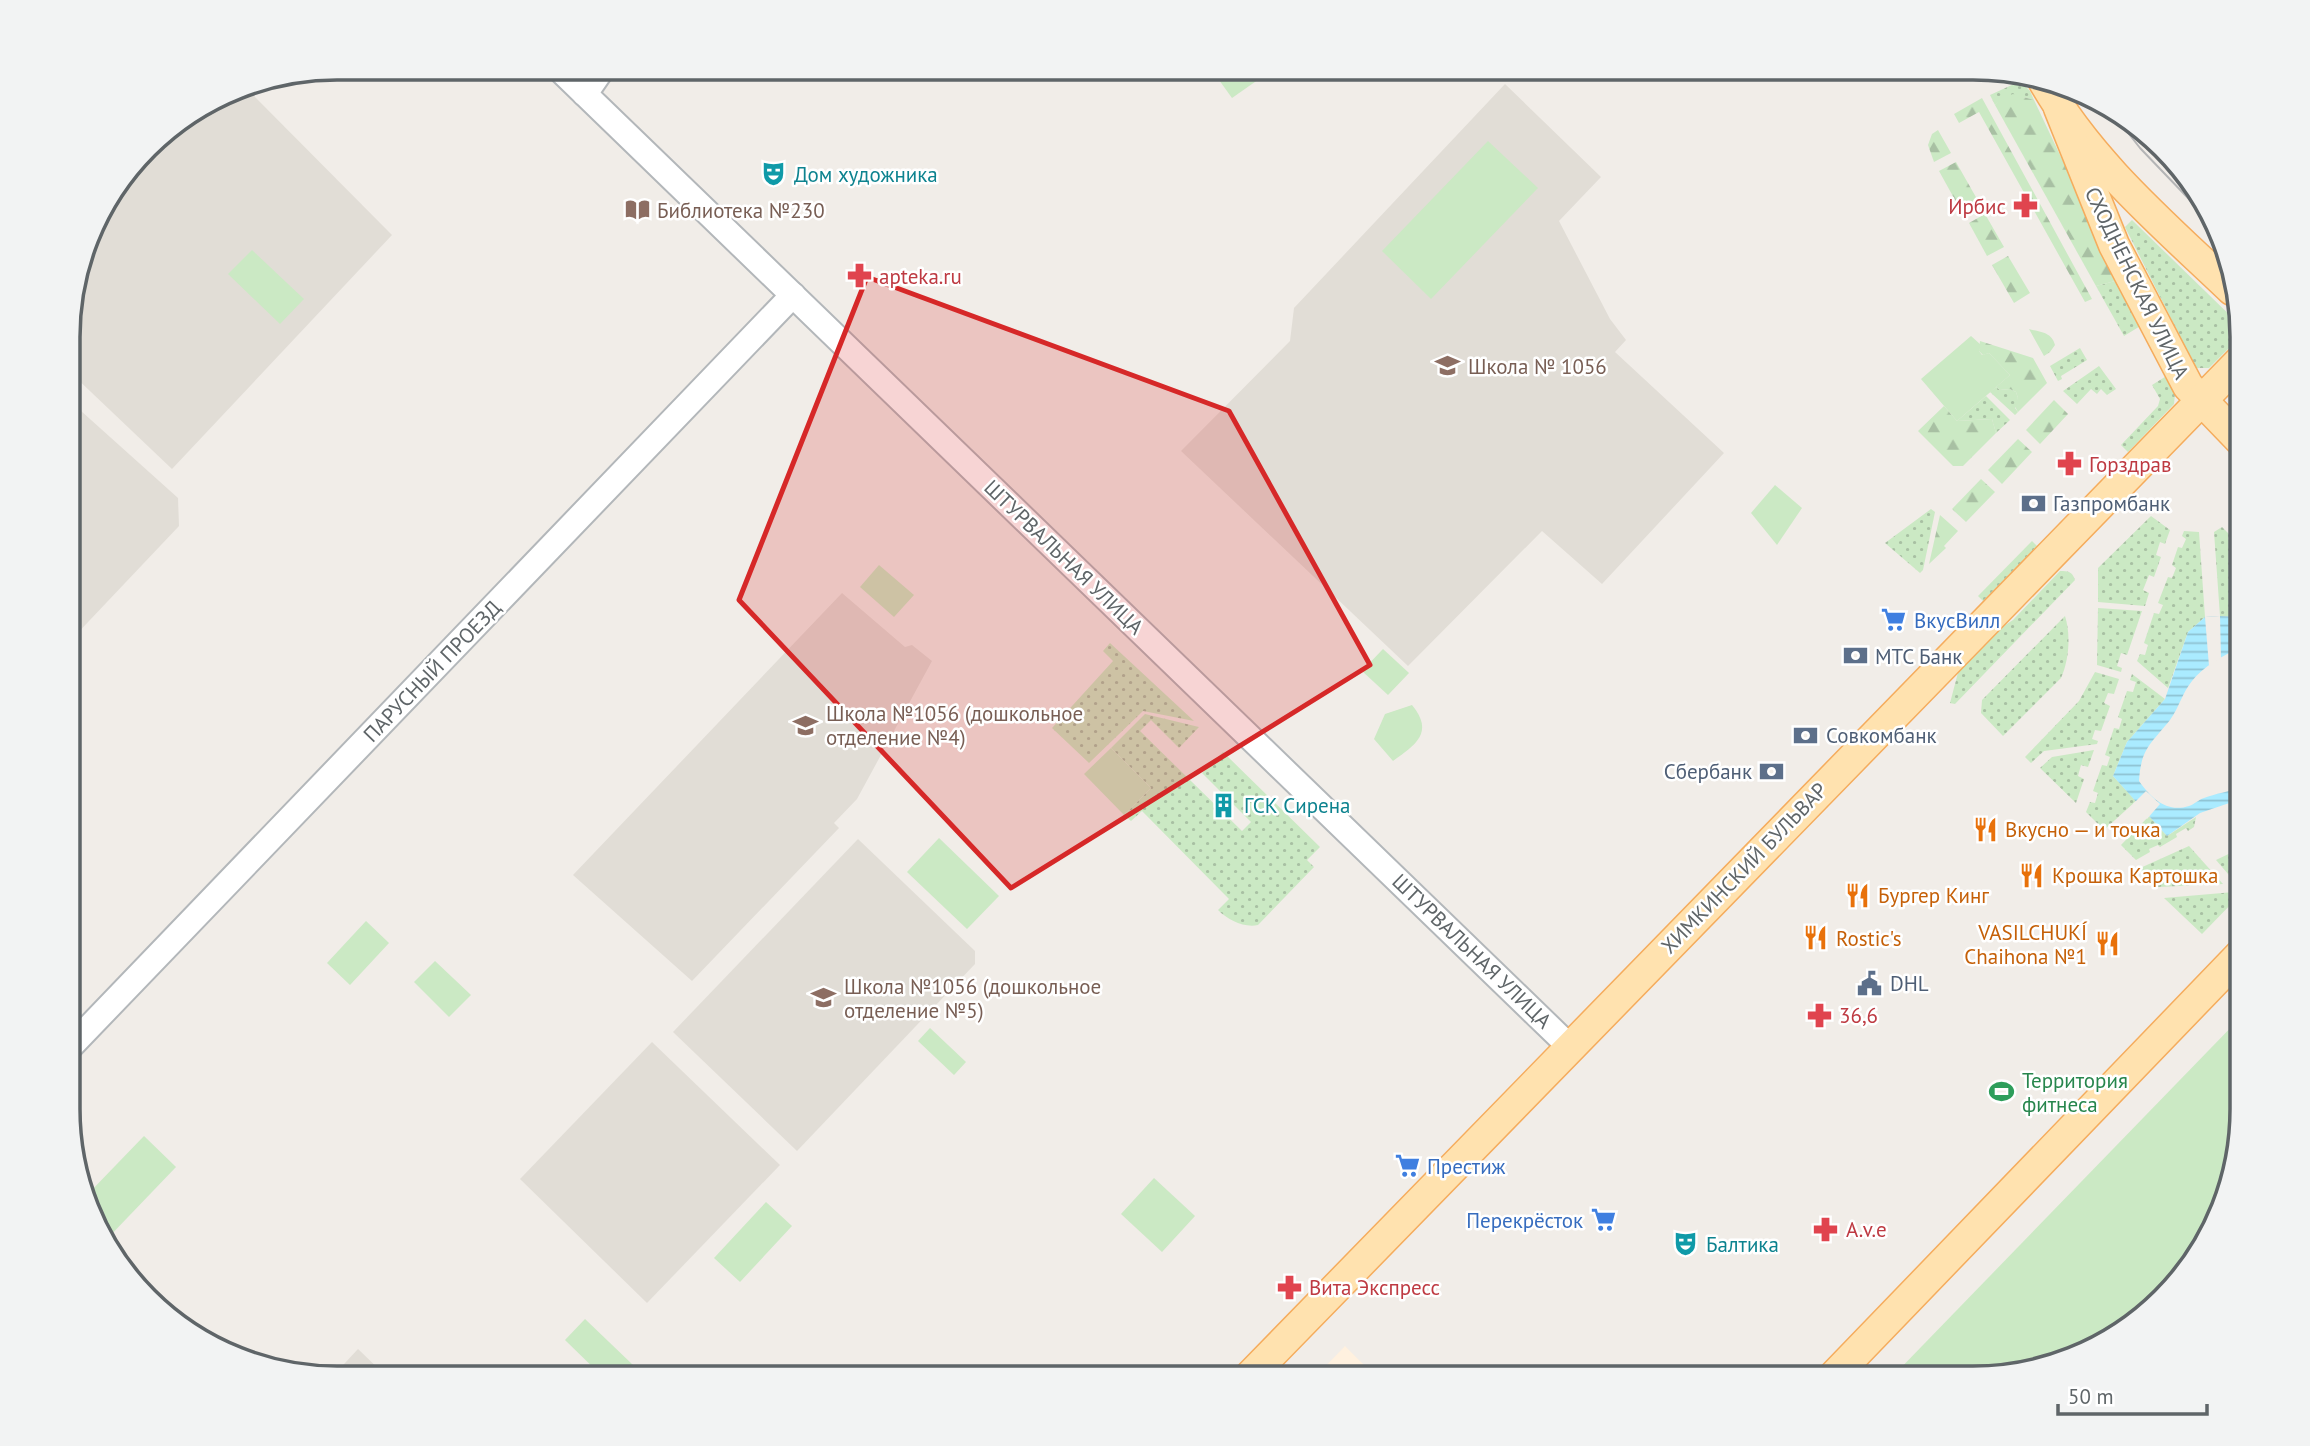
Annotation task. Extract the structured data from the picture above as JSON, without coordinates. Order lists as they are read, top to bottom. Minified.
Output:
{"streets":{"main road":["СХОДНЕНСКАЯ УЛИЦА","ХИМКИНСКИЙ БУЛЬВАР"],"street":["ШТУРВАЛЬНАЯ УЛИЦА","ПАРУСНЫЙ ПРОЕЗД"]},"crossings":[["СХОДНЕНСКАЯ УЛИЦА","ХИМКИНСКИЙ БУЛЬВАР"],["ШТУРВАЛЬНАЯ УЛИЦА","ПАРУСНЫЙ ПРОЕЗД"],["ШТУРВАЛЬНАЯ УЛИЦА","ХИМКИНСКИЙ БУЛЬВАР"]],"places":{"theatre":["Дом художника","Балтика"],"pharmacy":["Ирбис","apteka.ru","Горздрав","36,6","A.v.e","Вита Экспресс"],"library":["Библиотека №230"],"school or university":["Школа № 1056","Школа №1056 (дошкольное отделение №4)","Школа №1056 (дошкольное отделение №5)"],"bank":["Газпромбанк","МТС Банк","Совкомбанк","Сбербанк"],"supermarket":["ВкусВилл","Престиж","Перекрёсток"],"building":["ГСК Сирена"],"restaurant":["Вкусно — и точка","Крошка Картошка","Бургер Кинг","Rostic's","VASILCHUKÍ Chaihona №1"],"public building":["DHL"],"sports":["Территория фитнеса"]},"scale_bar":"50 m"}
